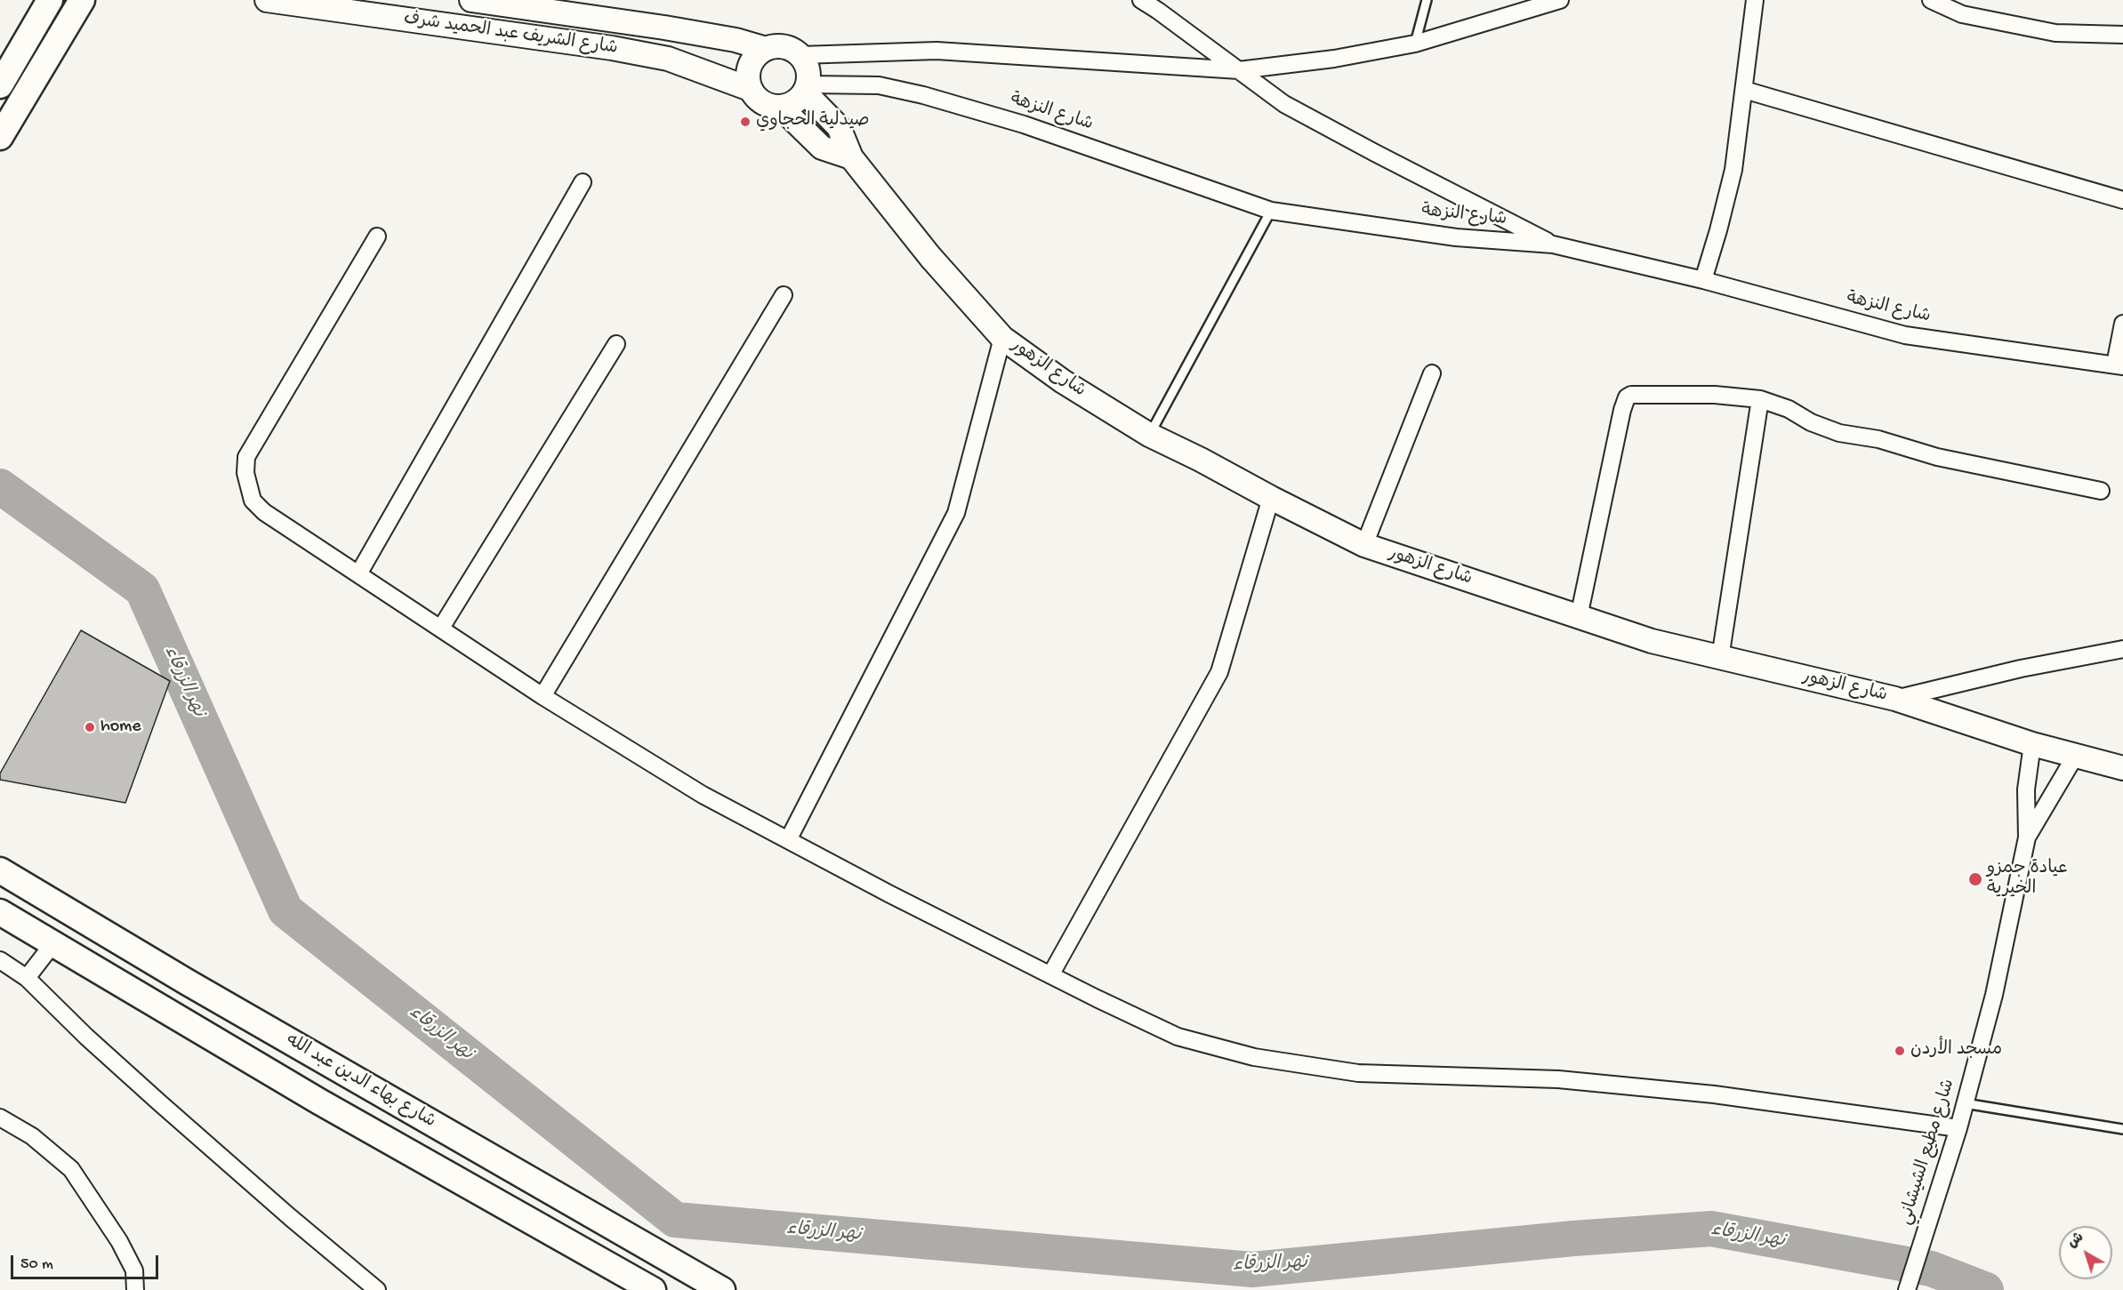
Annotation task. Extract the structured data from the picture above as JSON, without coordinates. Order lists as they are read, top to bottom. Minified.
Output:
{"streets":{"main road":["شارع الشريف عبد الحميد شرف","شارع الزهور","شارع بهاء الدين عبد الله"],"street":["شارع النزهة","شارع مطيع الشيشاني"]},"crossings":[["شارع الشريف عبد الحميد شرف","شارع النزهة"],["شارع الشريف عبد الحميد شرف","شارع الزهور"],["شارع النزهة","شارع الزهور"],["شارع الزهور","شارع مطيع الشيشاني"]],"water":["نهر الزرقاء"],"places":["صيدلية الحجاوي","home","عيادة جمزو الخيرية","مسجد الأردن"],"scale_bar":"50 m","north":"top left"}
